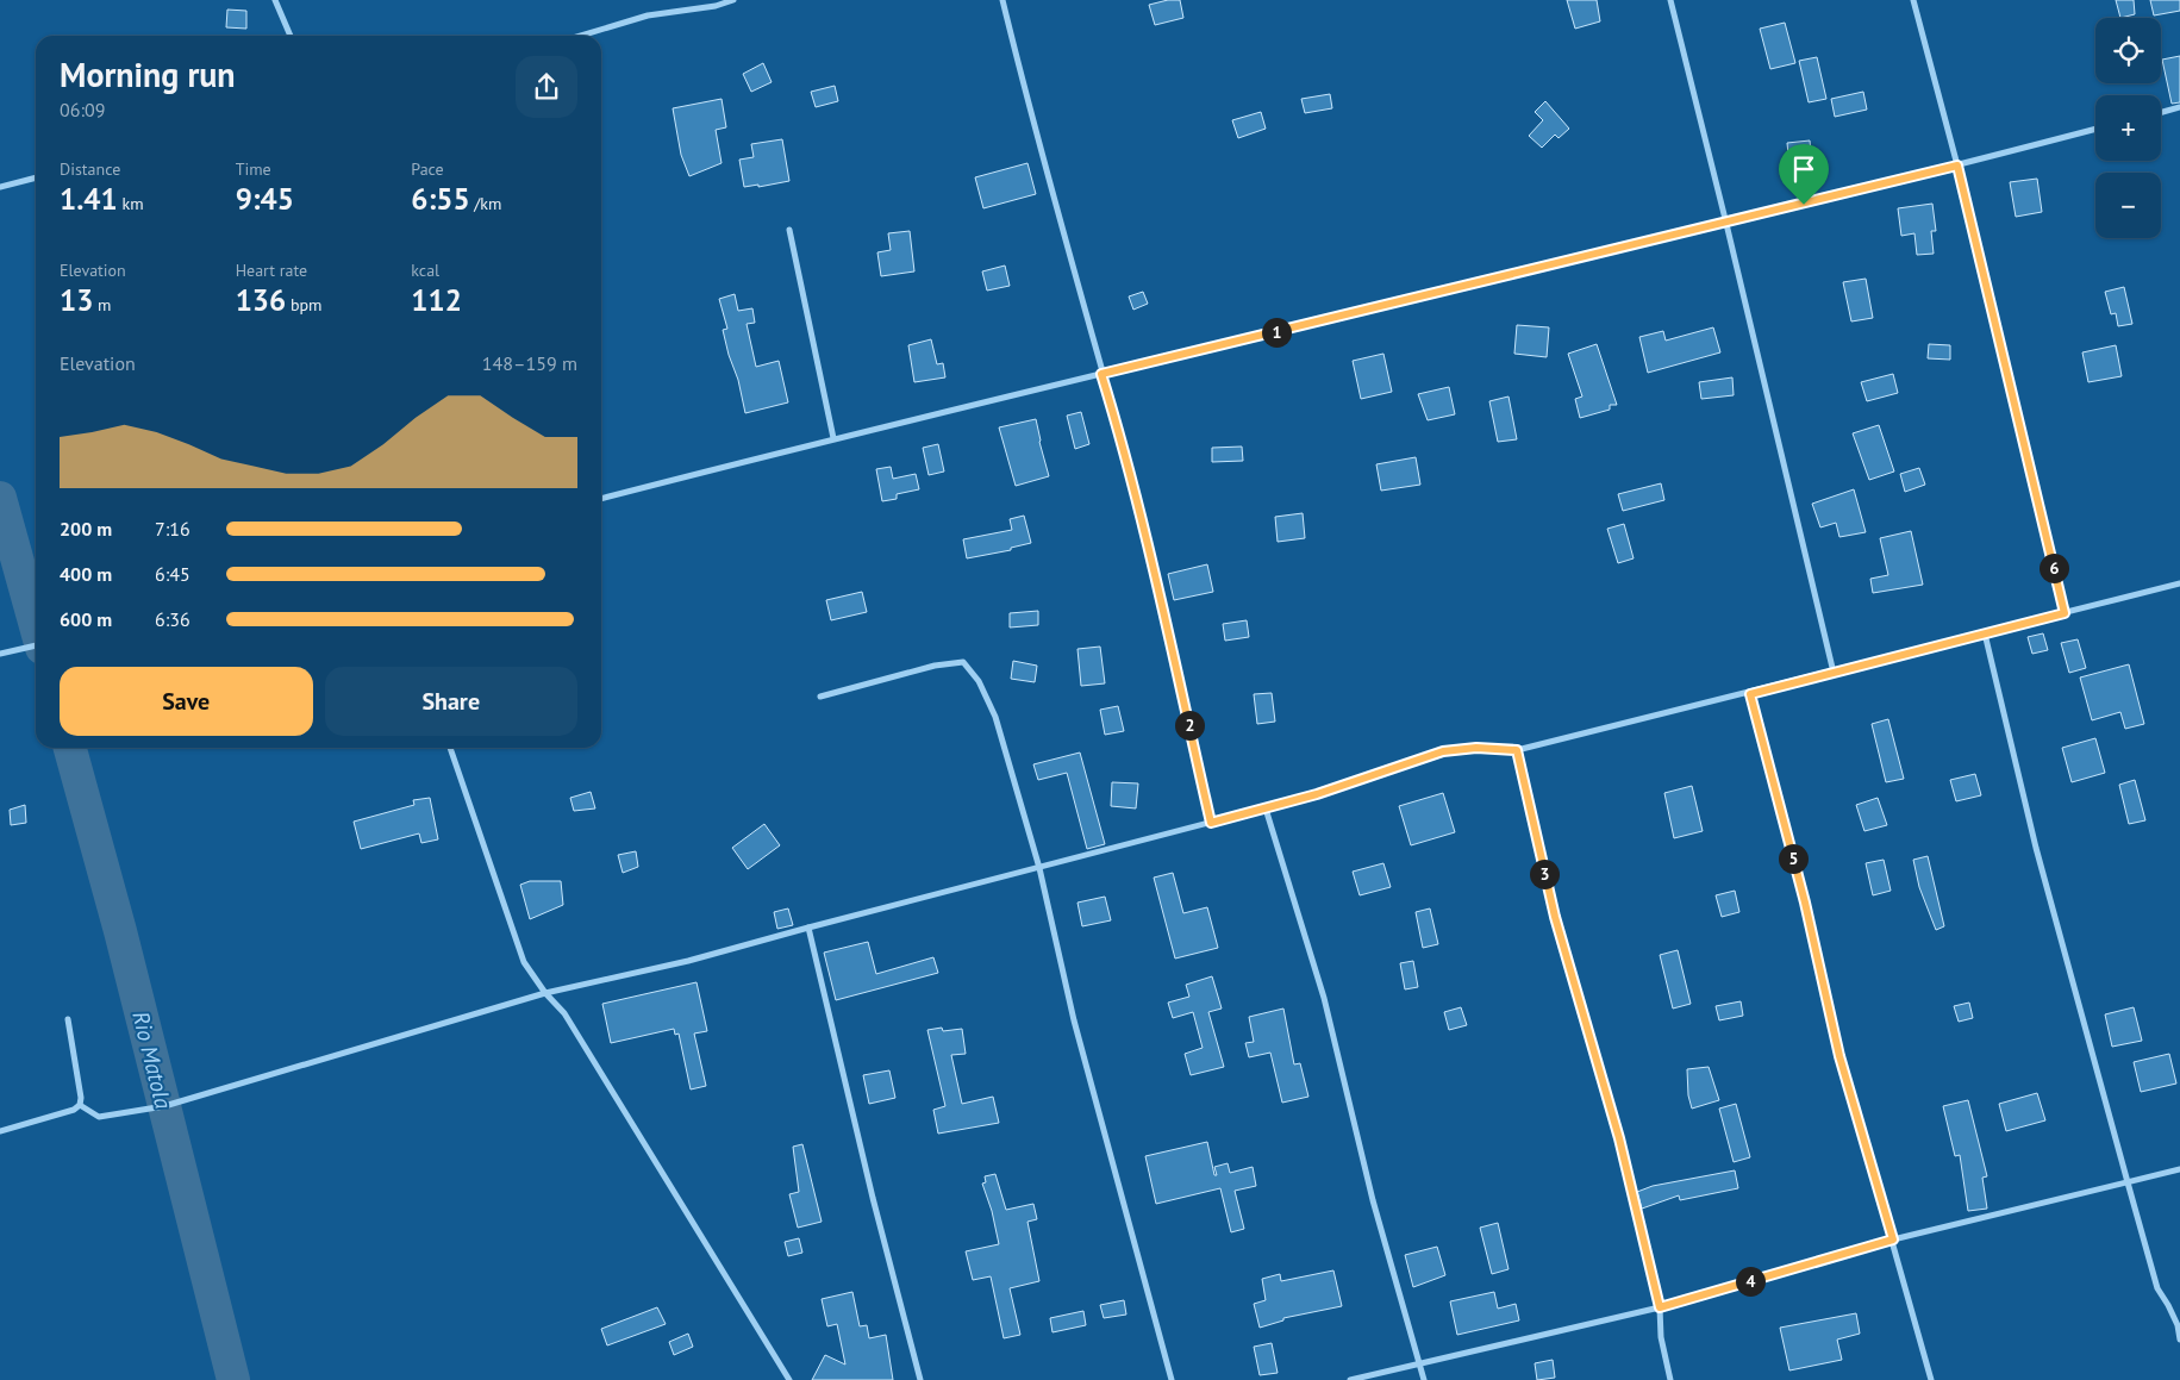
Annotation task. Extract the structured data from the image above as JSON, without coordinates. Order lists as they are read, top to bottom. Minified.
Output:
{"water":["Rio Matola"],"page":{"map_buttons":["+","−"],"heading":["Morning run","06:09"],"stats":[["Distance","1.41 km"],["Time","9:45"],["Pace","6:55 /km"],["Elevation","13 m"],["Heart rate","136 bpm"],["kcal","112"]],"pins":["1","6","2","5","3","4"],"chart":["Elevation","148–159 m"],"list":[{"name":"200 m","note":"7:16"},{"name":"400 m","note":"6:45"},{"name":"600 m","note":"6:36"}],"buttons":["Save","Share"]}}
